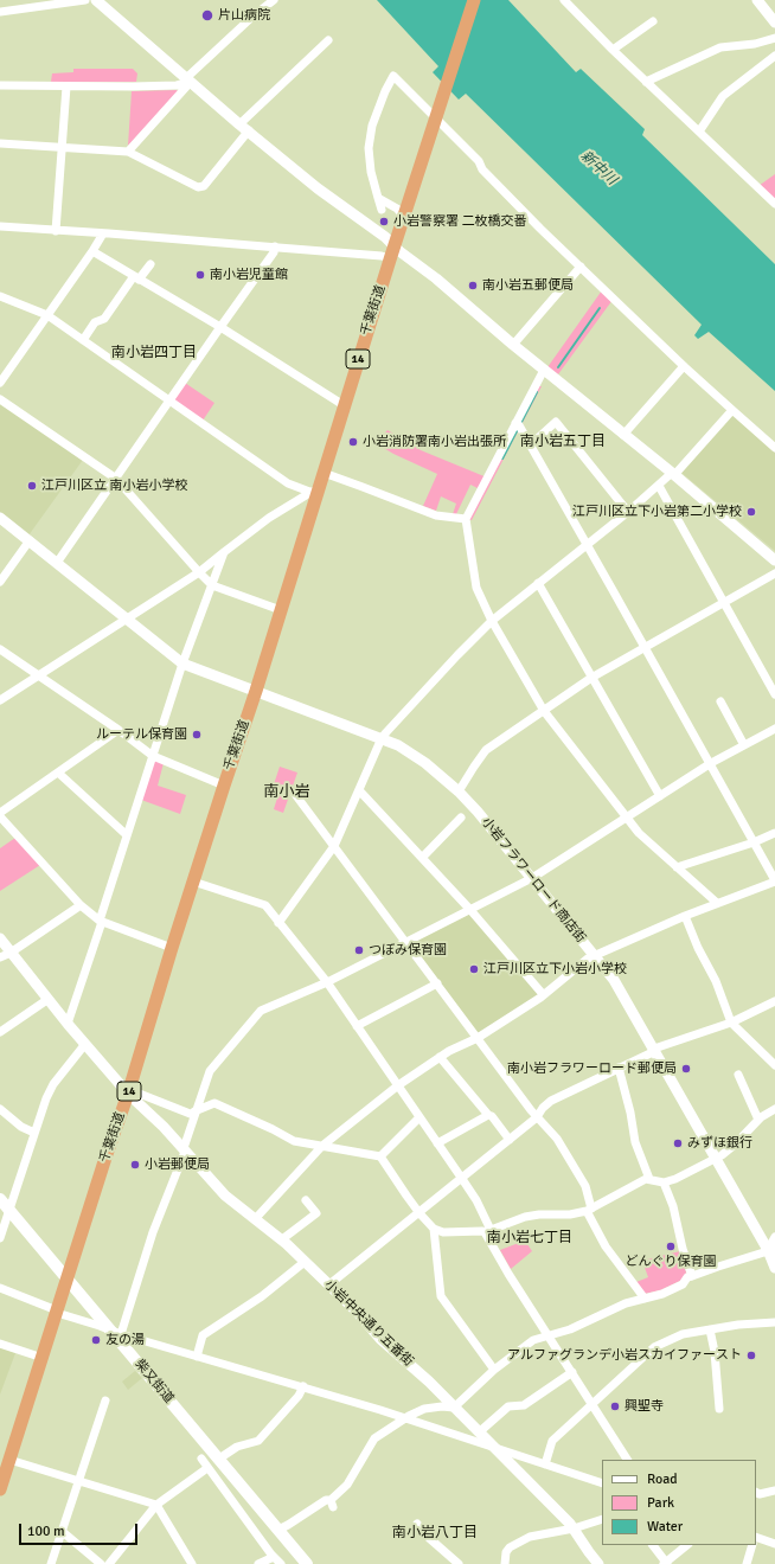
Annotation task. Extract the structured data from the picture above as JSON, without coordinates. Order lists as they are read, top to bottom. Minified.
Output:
{"streets":{"highway":["千葉街道","14"],"main road":["柴又街道"],"street":["小岩フラワーロード商店街","小岩中央通り五番街"]},"crossings":[["千葉街道","小岩フラワーロード商店街"],["千葉街道","小岩中央通り五番街"],["千葉街道","柴又街道"]],"districts":["南小岩四丁目","南小岩五丁目","南小岩","南小岩七丁目","南小岩八丁目"],"water":["新中川"],"places":["片山病院","小岩警察署 二枚橋交番","南小岩児童館","南小岩五郵便局","小岩消防署南小岩出張所","江戸川区立 南小岩小学校","江戸川区立下小岩第二小学校","ルーテル保育園","つぼみ保育園","江戸川区立下小岩小学校","南小岩フラワーロード郵便局","みずほ銀行","小岩郵便局","どんぐり保育園","友の湯","アルファグランデ小岩スカイファースト","興聖寺"],"legend":["Road","Park","Water"],"scale_bar":"100 m"}
